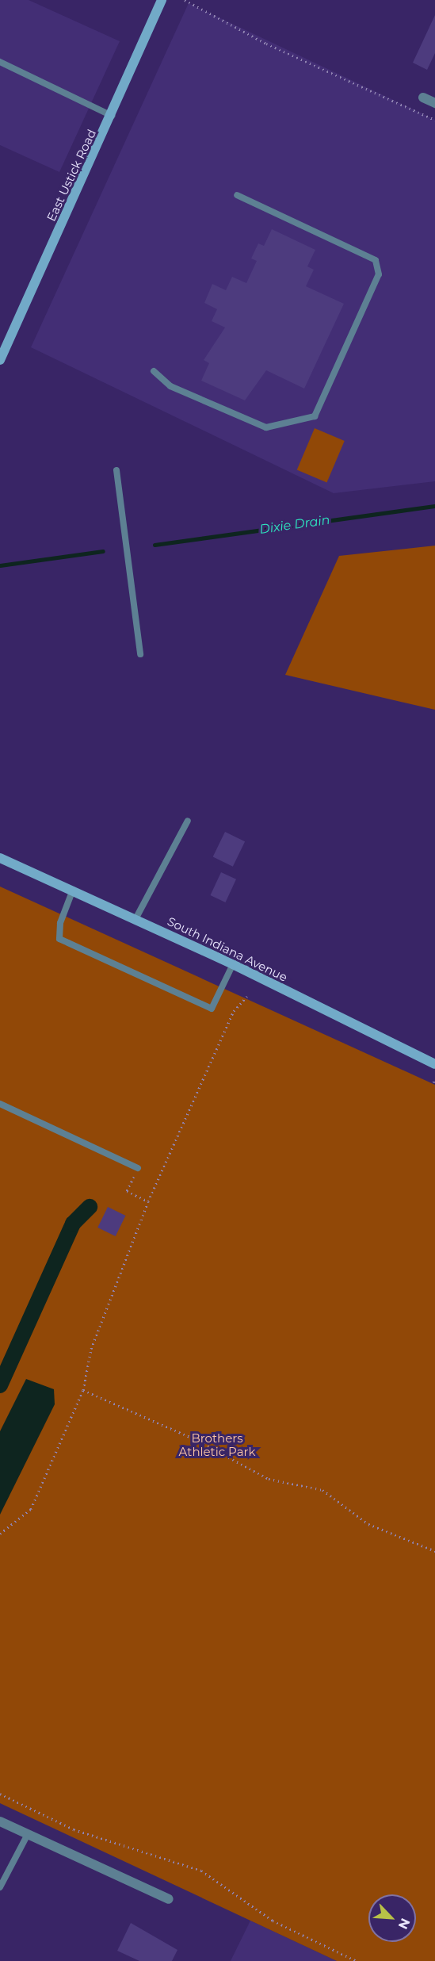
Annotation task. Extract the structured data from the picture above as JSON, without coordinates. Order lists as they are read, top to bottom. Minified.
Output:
{"streets":{"main road":["East Ustick Road","South Indiana Avenue"]},"water":["Dixie Drain"],"parks":["Brothers Athletic Park"],"north":"bottom right"}
